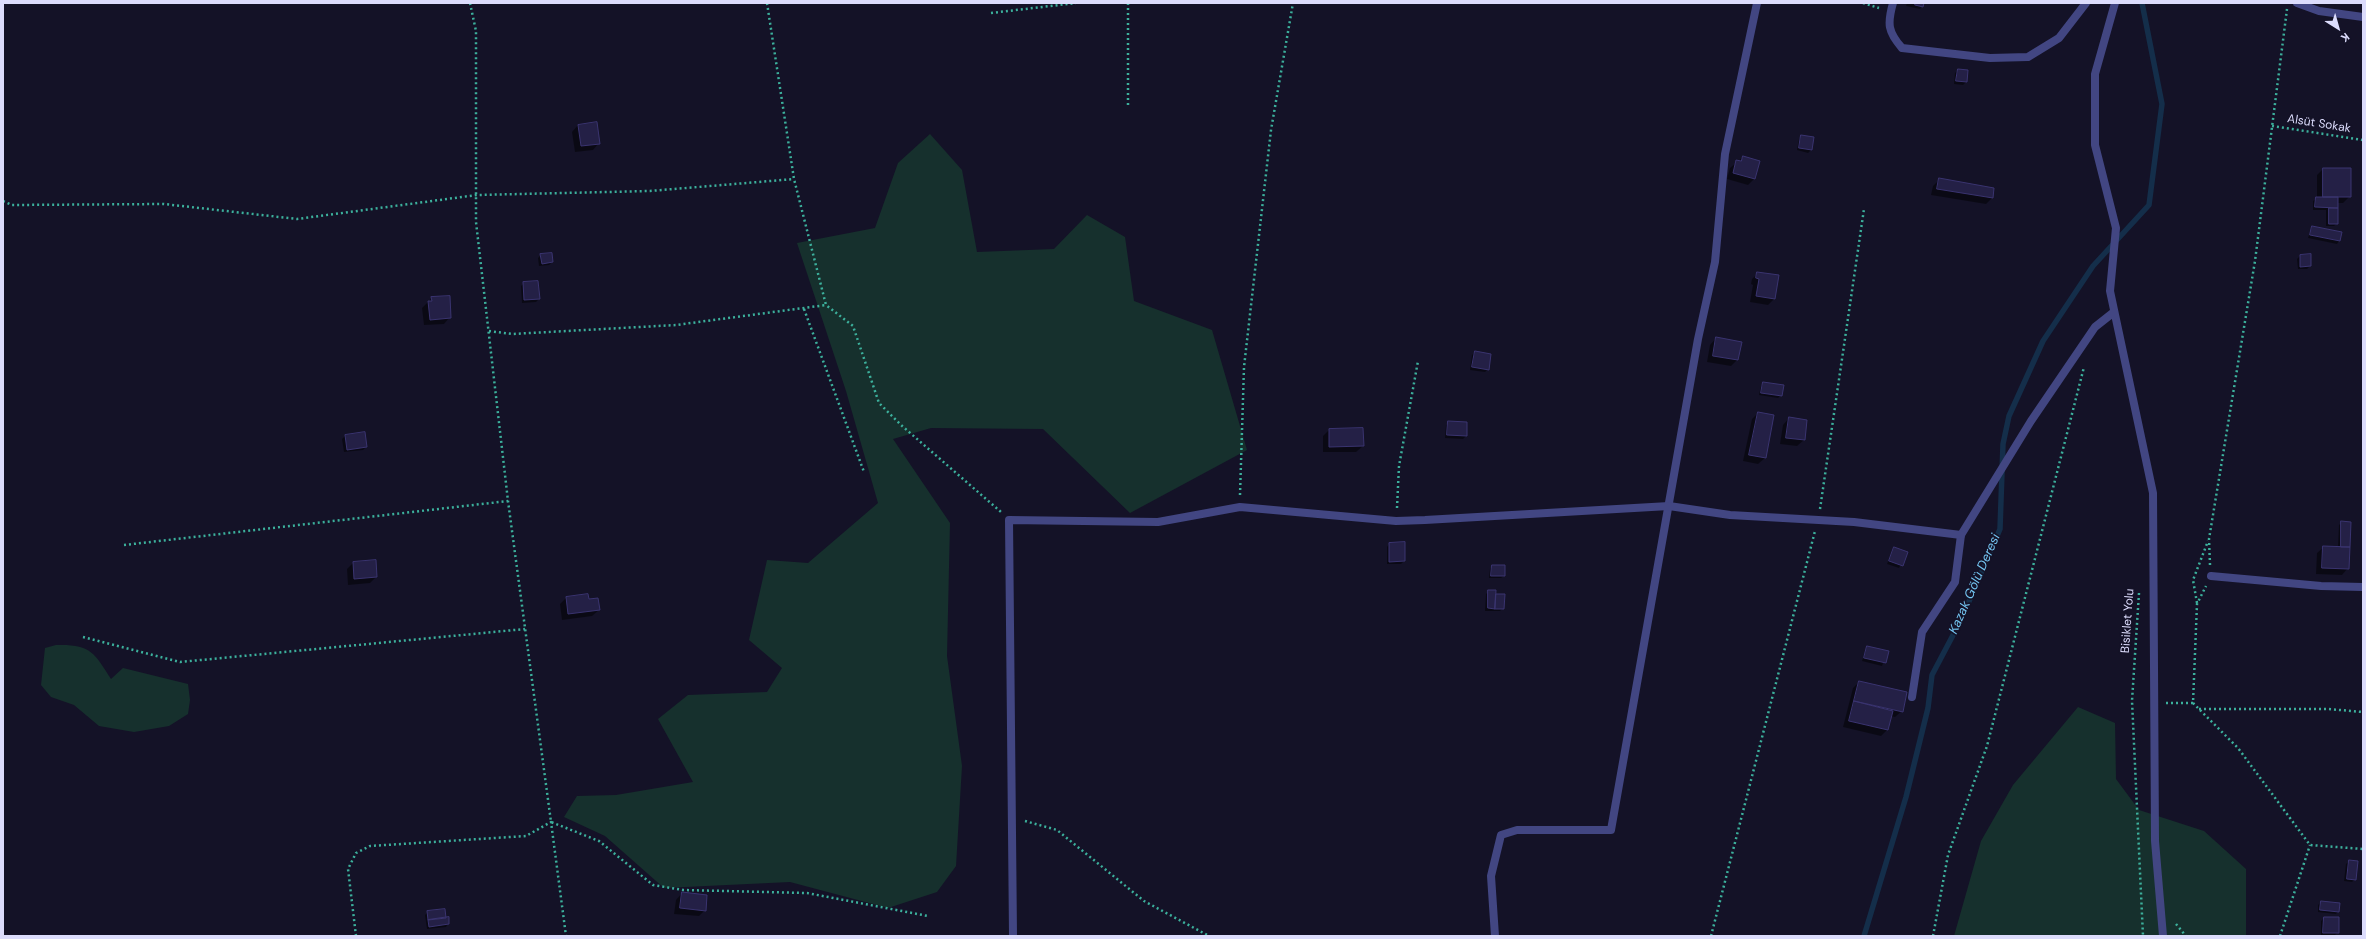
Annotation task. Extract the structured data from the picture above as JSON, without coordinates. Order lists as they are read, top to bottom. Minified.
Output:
{"streets":{"path":["Alsüt Sokak","Bisiklet Yolu"]},"water":["Kazak Gölü Deresi"],"north":"bottom right"}
